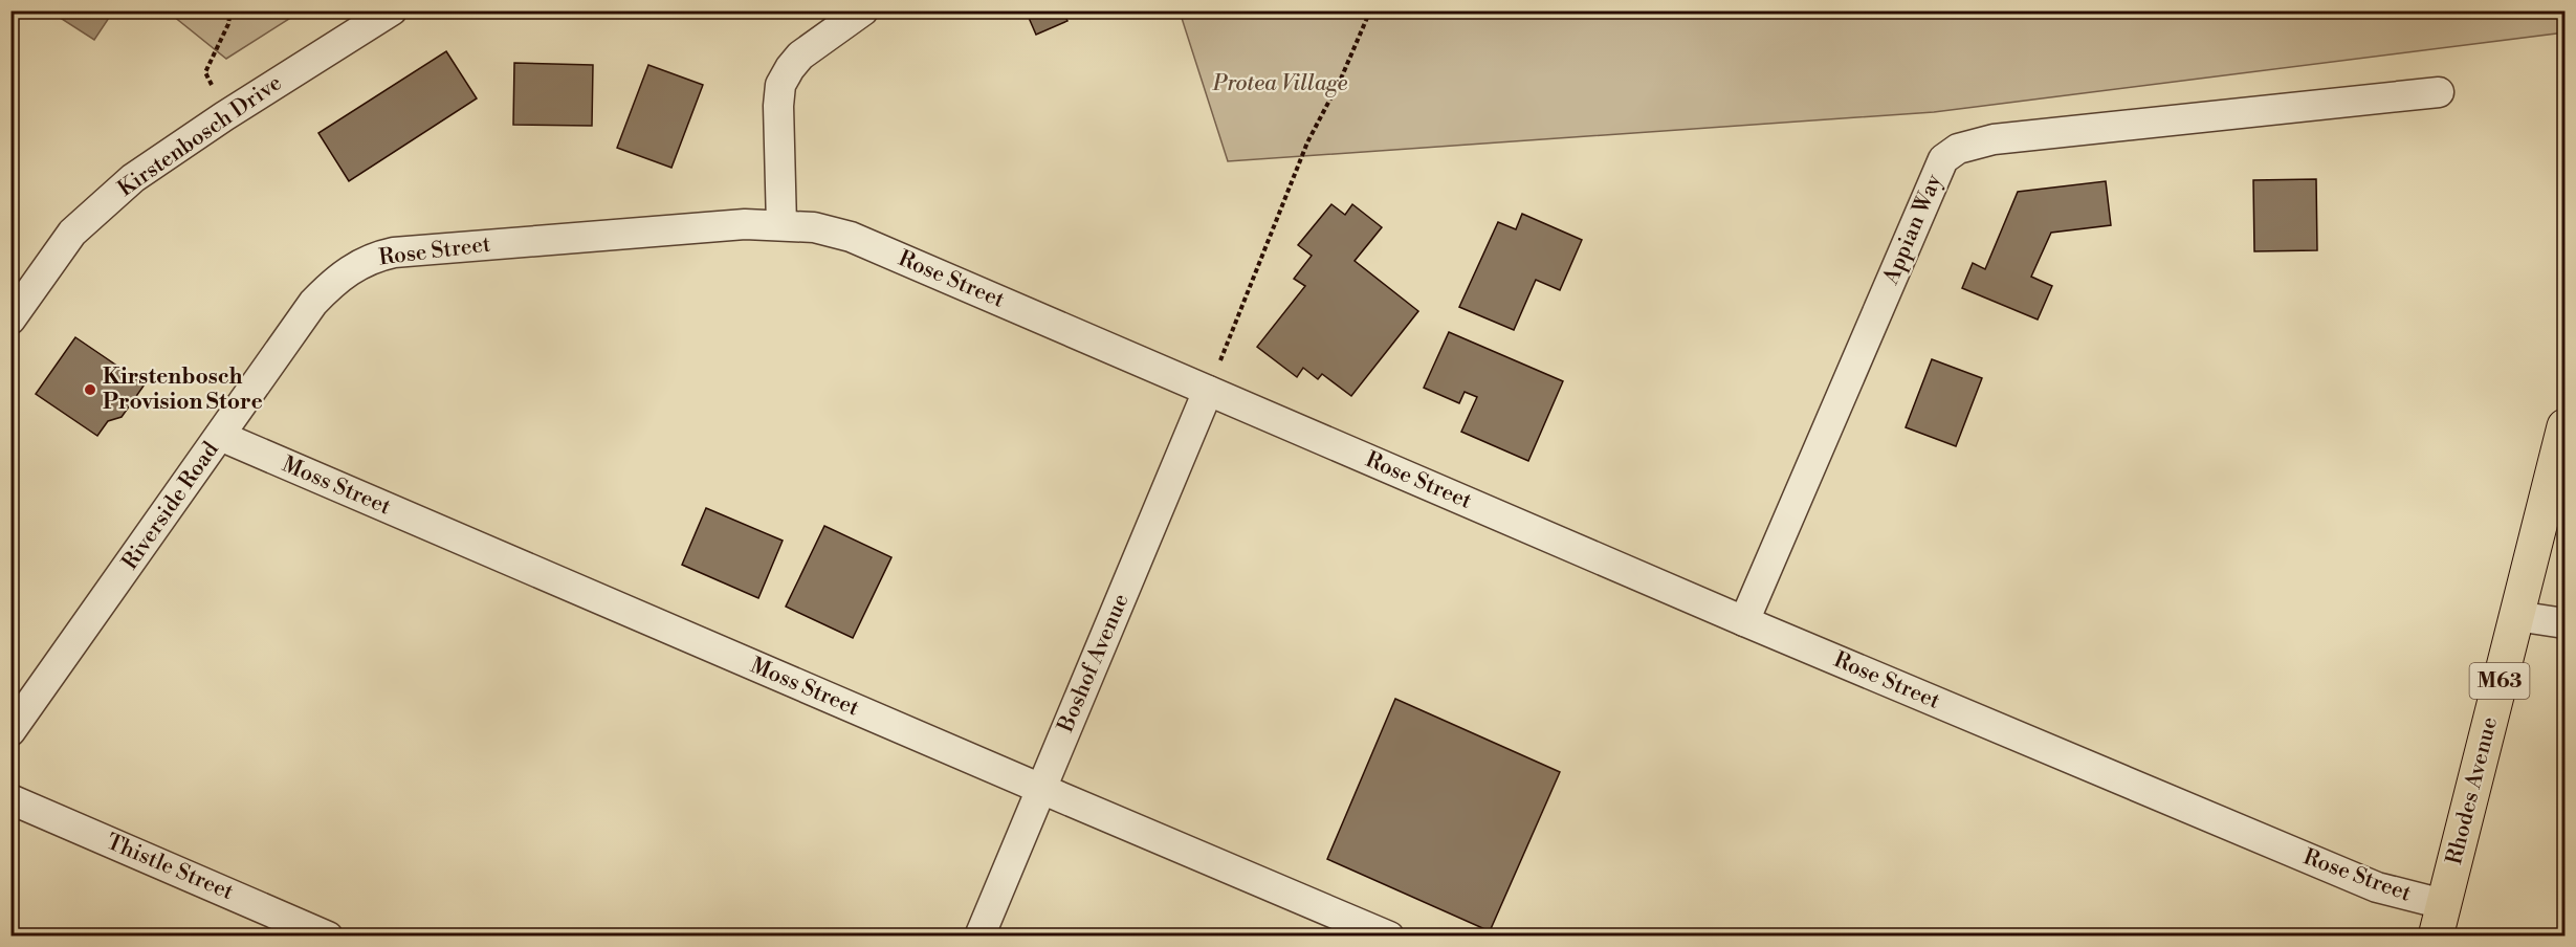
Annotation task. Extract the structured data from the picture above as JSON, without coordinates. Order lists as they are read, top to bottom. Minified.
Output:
{"streets":{"main road":["M63","Rhodes Avenue"],"street":["Kirstenbosch Drive","Appian Way","Rose Street","Moss Street","Riverside Road","Boshof Avenue","Thistle Street"]},"crossings":[["Appian Way","Rose Street"],["Rose Street","Riverside Road"],["Rose Street","Boshof Avenue"],["Rose Street","Rhodes Avenue"],["Moss Street","Riverside Road"],["Moss Street","Boshof Avenue"]],"parks":["Protea Village"],"places":["Kirstenbosch Provision Store"]}
